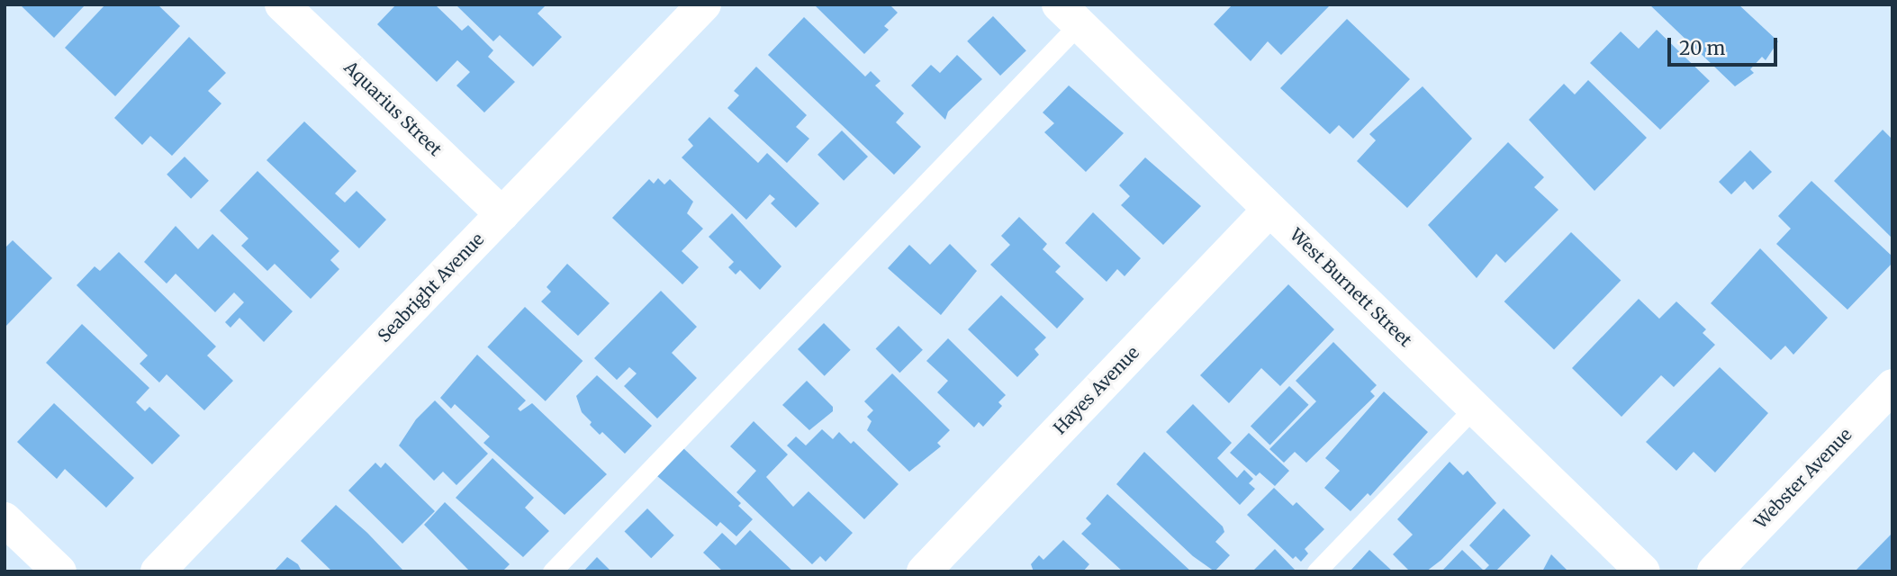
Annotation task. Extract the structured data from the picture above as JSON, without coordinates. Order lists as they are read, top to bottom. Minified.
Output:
{"streets":{"street":["Aquarius Street","Seabright Avenue","West Burnett Street","Hayes Avenue","Webster Avenue"]},"crossings":[["Aquarius Street","Seabright Avenue"],["West Burnett Street","Hayes Avenue"]],"scale_bar":"20 m"}
